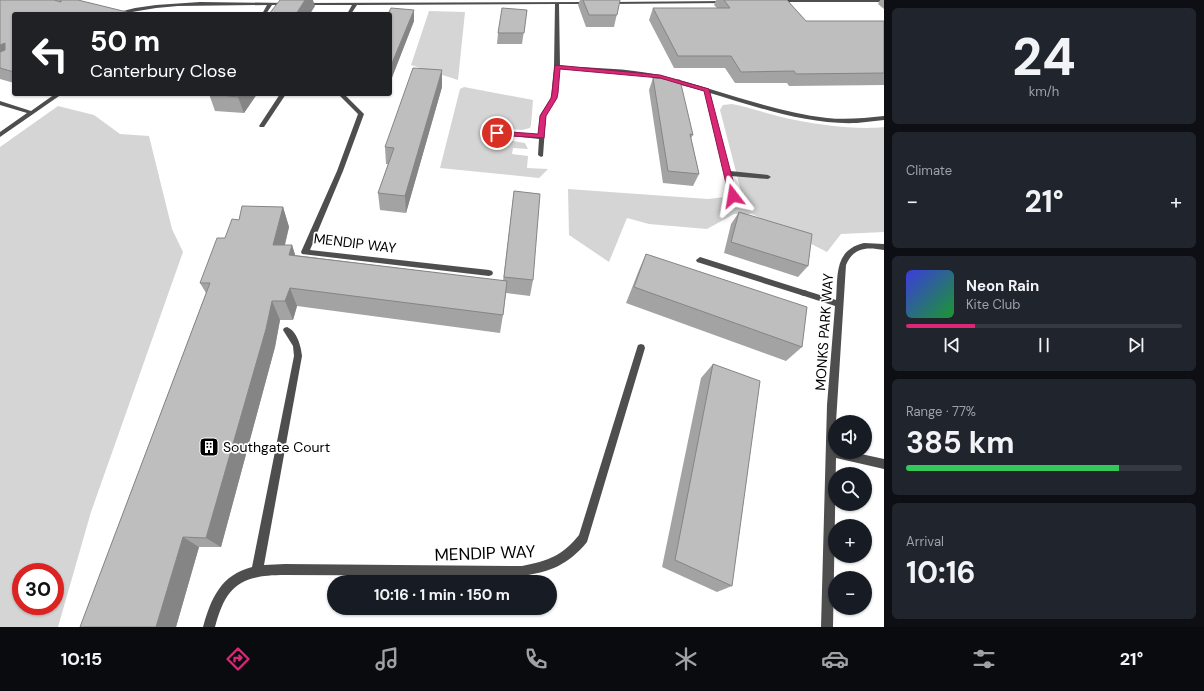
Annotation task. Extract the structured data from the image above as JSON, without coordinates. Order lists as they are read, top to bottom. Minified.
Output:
{"streets":{"street":["MENDIP WAY","MONKS PARK WAY"]},"places":{"building":["Southgate Court"]},"page":{"tile":[["24","km/h"],"Climate",["Range · 77%","385 km"],["Arrival","10:16"]],"turn":["50 m","Canterbury Close"],"heat":["−","21°","+"],"song":["Neon Rain","Kite Club"],"map_buttons":["+","−"],"limit":"30","trip":"10:16 · 1 min · 150 m","tabs":["10:15","21°"]}}
